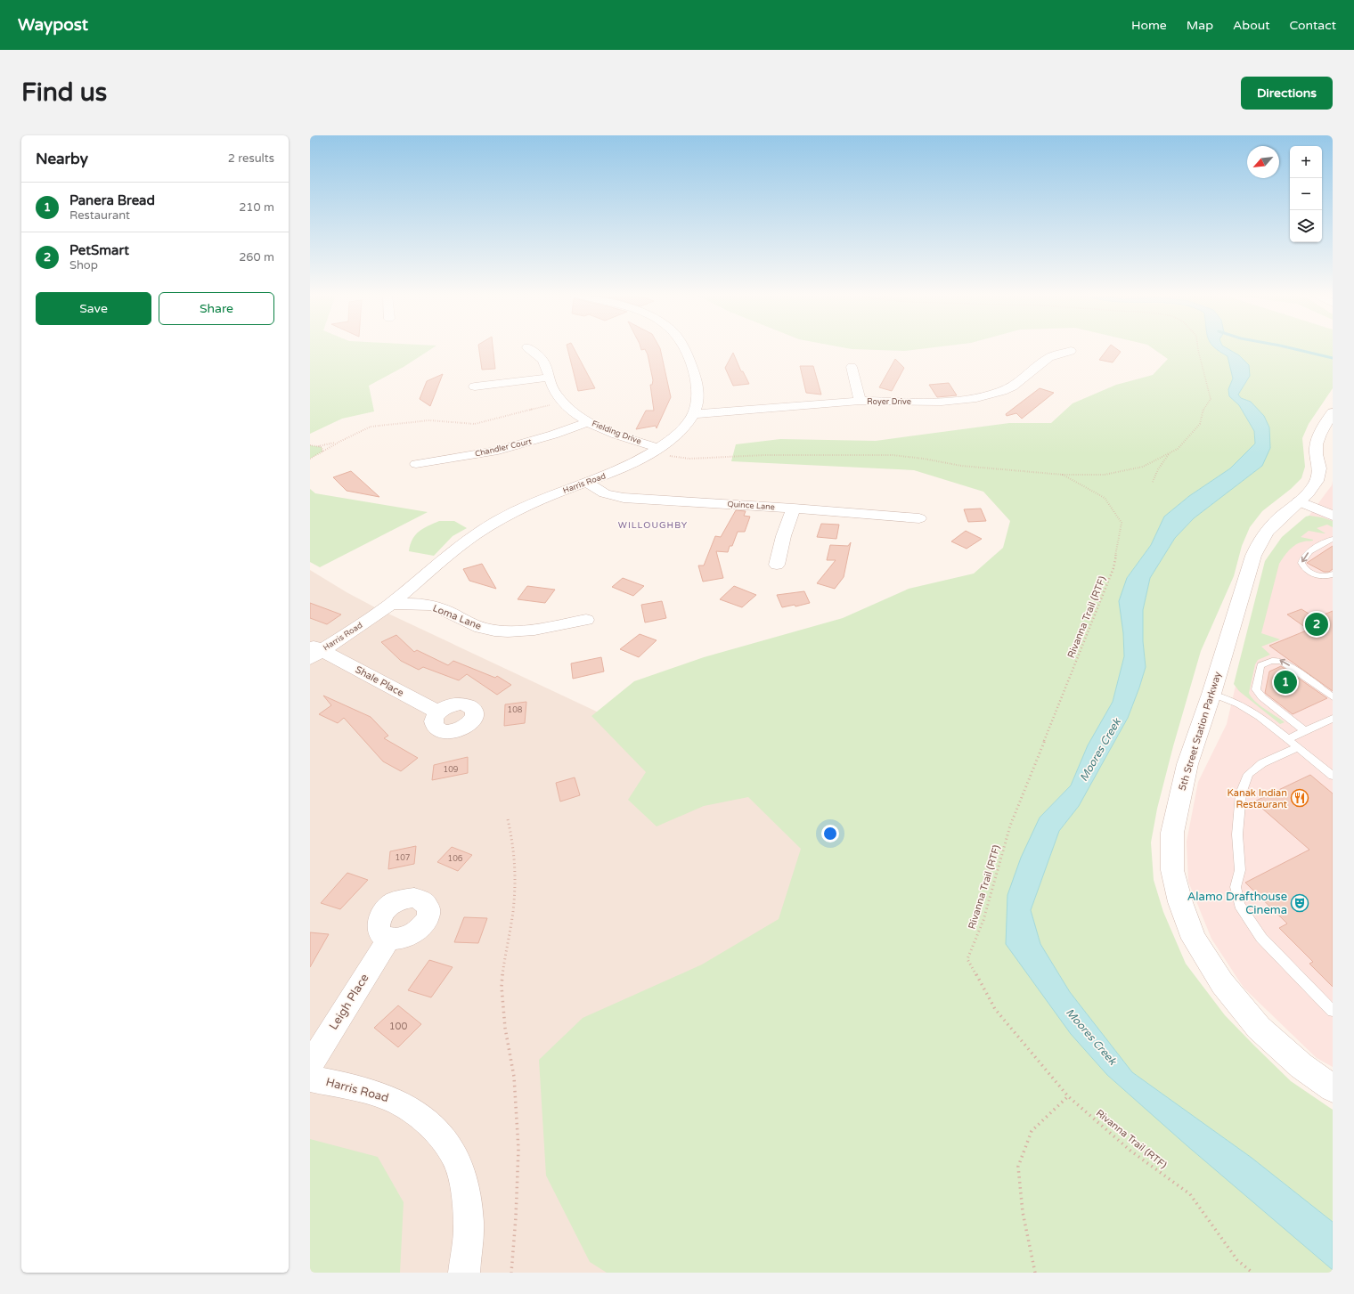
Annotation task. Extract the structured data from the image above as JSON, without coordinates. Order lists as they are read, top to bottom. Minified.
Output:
{"streets":{"street":["Royer Drive","Fielding Drive","Chandler Court","Harris Road","Quince Lane","Loma Lane","Shale Place","5th Street Station Parkway","Leigh Place"],"path":["Rivanna Trail (RTF)"]},"crossings":[["Royer Drive","Harris Road"],["Fielding Drive","Chandler Court"],["Fielding Drive","Harris Road"],["Harris Road","Quince Lane"],["Harris Road","Loma Lane"],["Harris Road","Shale Place"]],"districts":["WILLOUGHBY"],"water":["Moores Creek"],"places":{"restaurant":["Kanak Indian Restaurant"],"theatre":["Alamo Drafthouse Cinema"]},"house_numbers":["108","109","107","106","100"],"north":"bottom left","page":{"header":"Waypost","nav":["Home","Map","About","Contact"],"buttons":["Directions",["Save","Share"]],"title":"Find us","heading":["Nearby","2 results"],"map_buttons":["+","−"],"list":[{"mark":"1","name":"Panera Bread","note":"Restaurant","value":"210 m"},{"mark":"2","name":"PetSmart","note":"Shop","value":"260 m"}],"pins":["2","1"]}}
